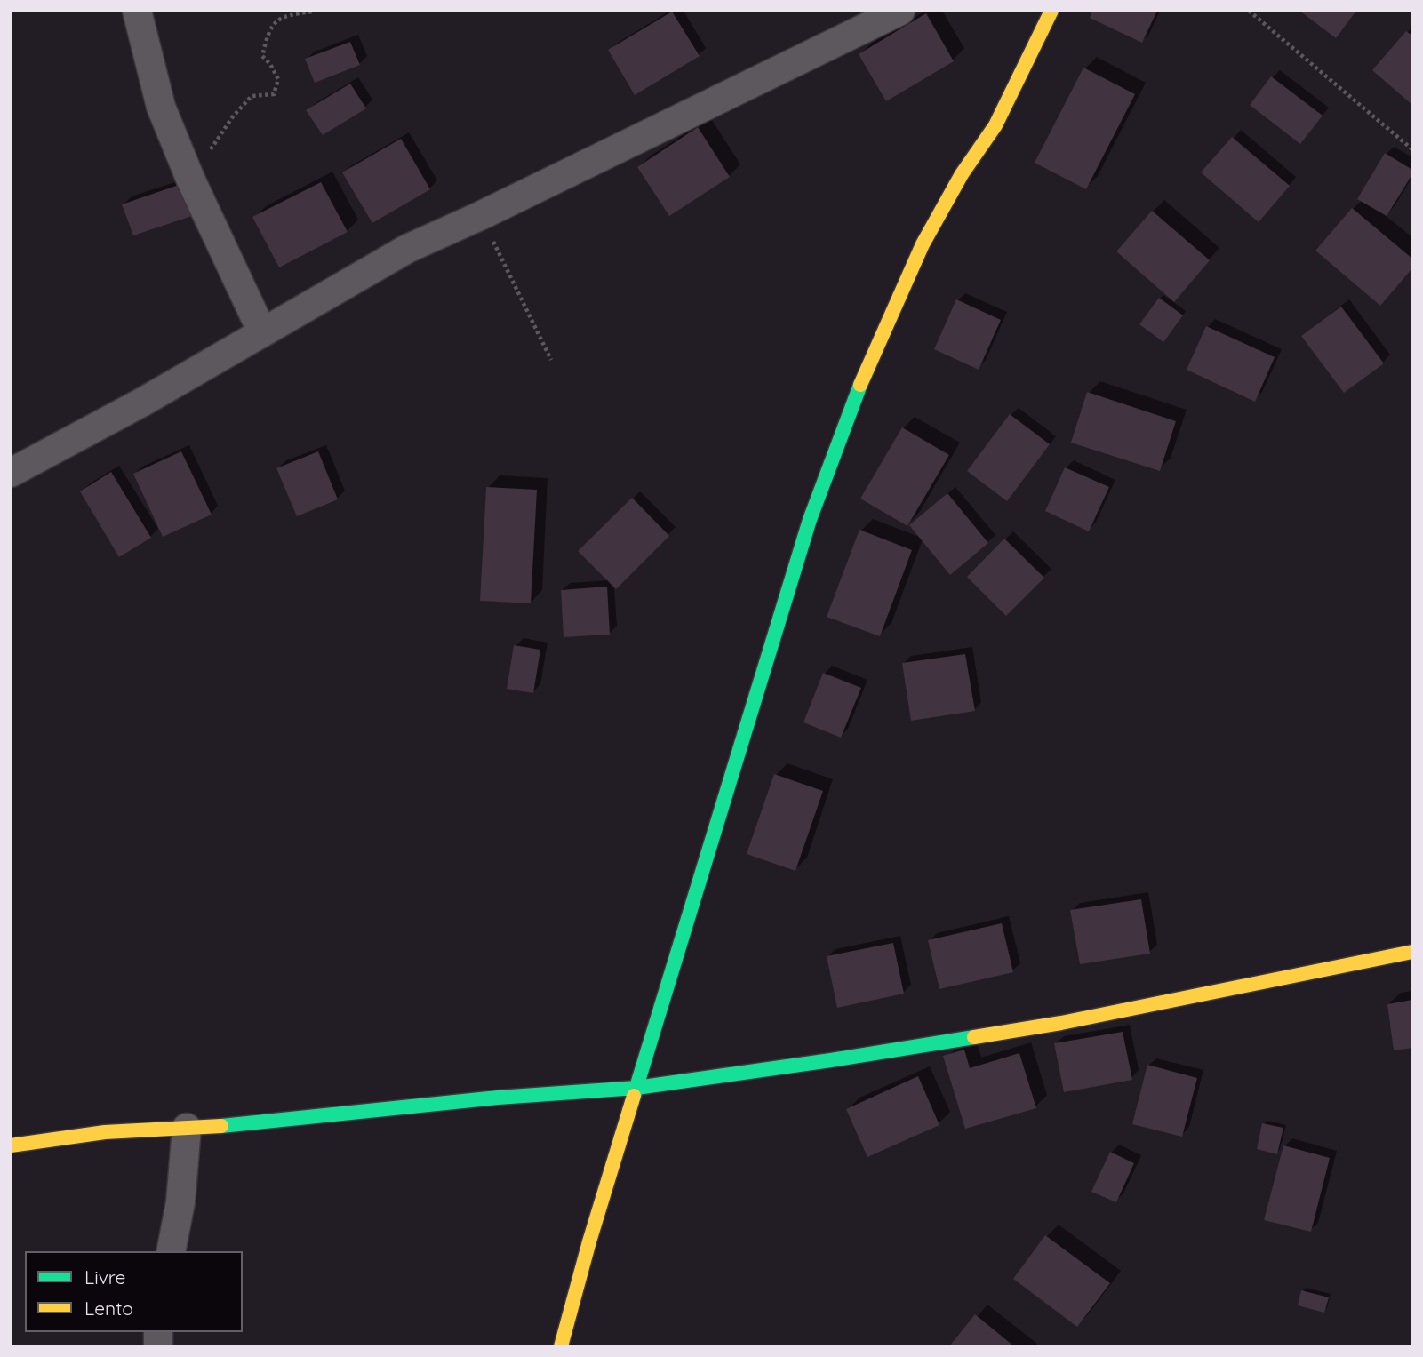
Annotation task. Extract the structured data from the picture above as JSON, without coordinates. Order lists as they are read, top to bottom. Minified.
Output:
{"legend":["Livre","Lento"]}
